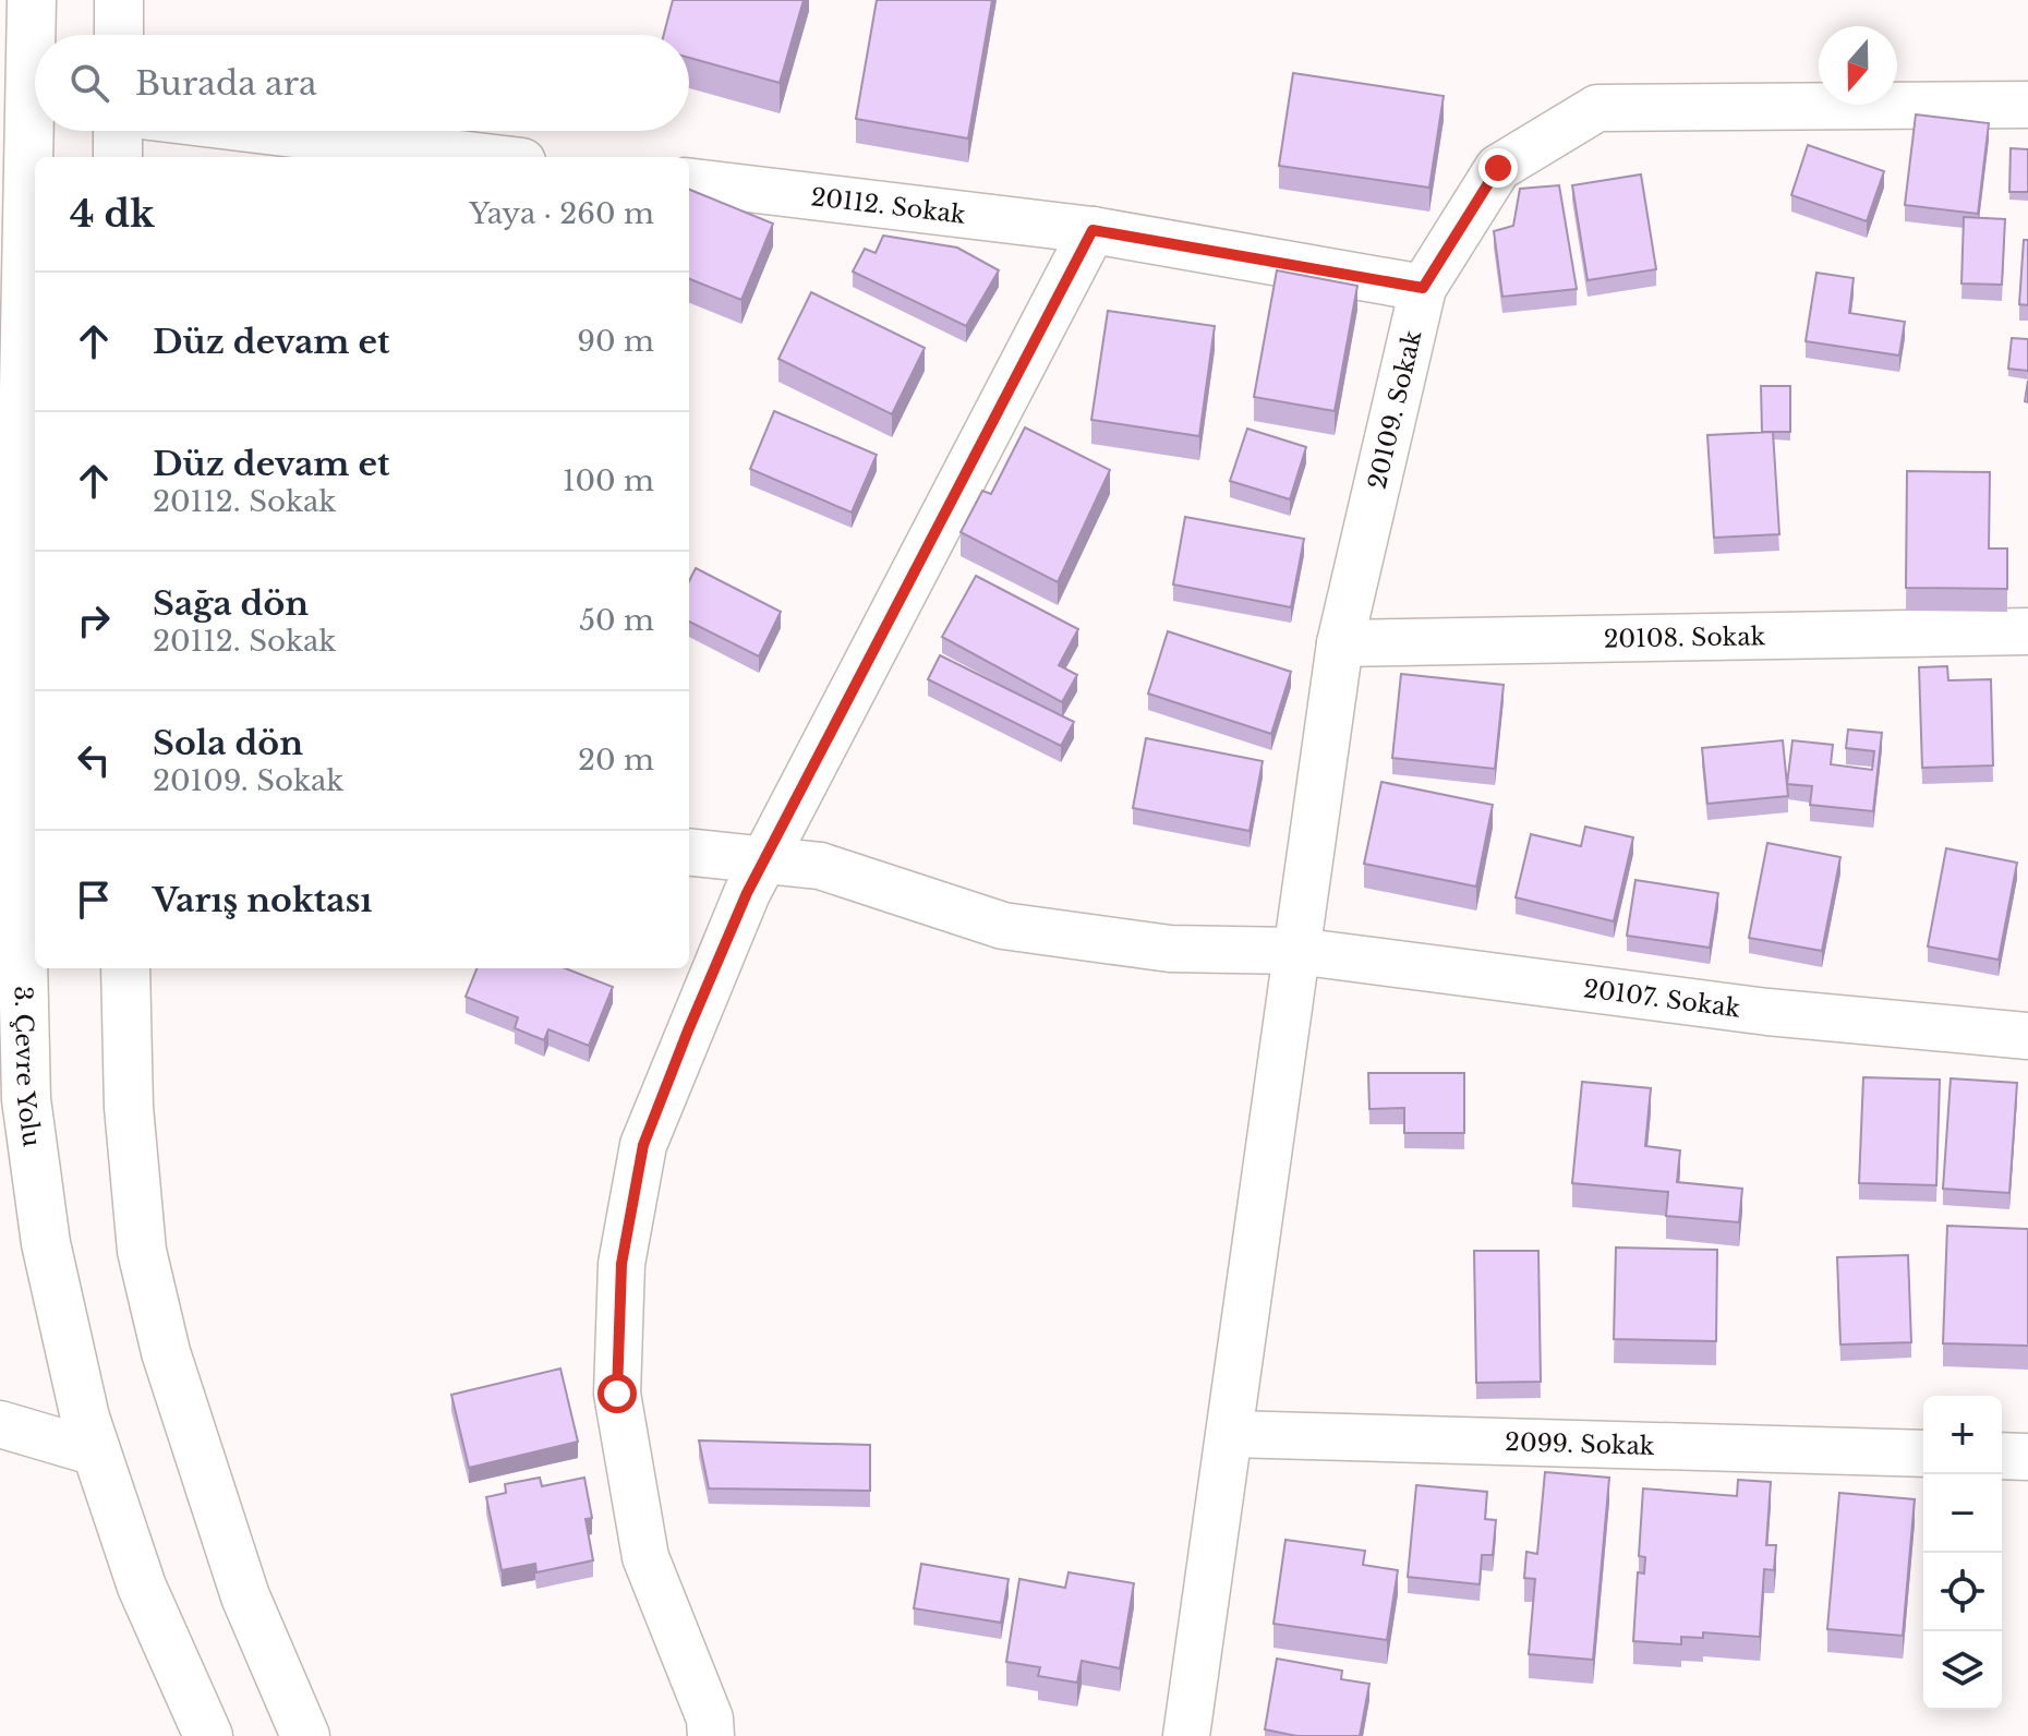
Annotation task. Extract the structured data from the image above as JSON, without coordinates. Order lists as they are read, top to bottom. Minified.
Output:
{"streets":{"main road":["3. Çevre Yolu"],"street":["20112. Sokak","20109. Sokak","20108. Sokak","20107. Sokak","2099. Sokak"]},"crossings":[["20112. Sokak","20109. Sokak"],["20109. Sokak","20108. Sokak"],["20109. Sokak","20107. Sokak"],["20109. Sokak","2099. Sokak"]],"north":"bottom","page":{"search":"Burada ara","heading":["4 dk","Yaya · 260 m"],"list":[["Düz devam et","90 m"],["Düz devam et","20112. Sokak","100 m"],["Sağa dön","20112. Sokak","50 m"],["Sola dön","20109. Sokak","20 m"],"Varış noktası"],"map_buttons":["+","−"]}}
